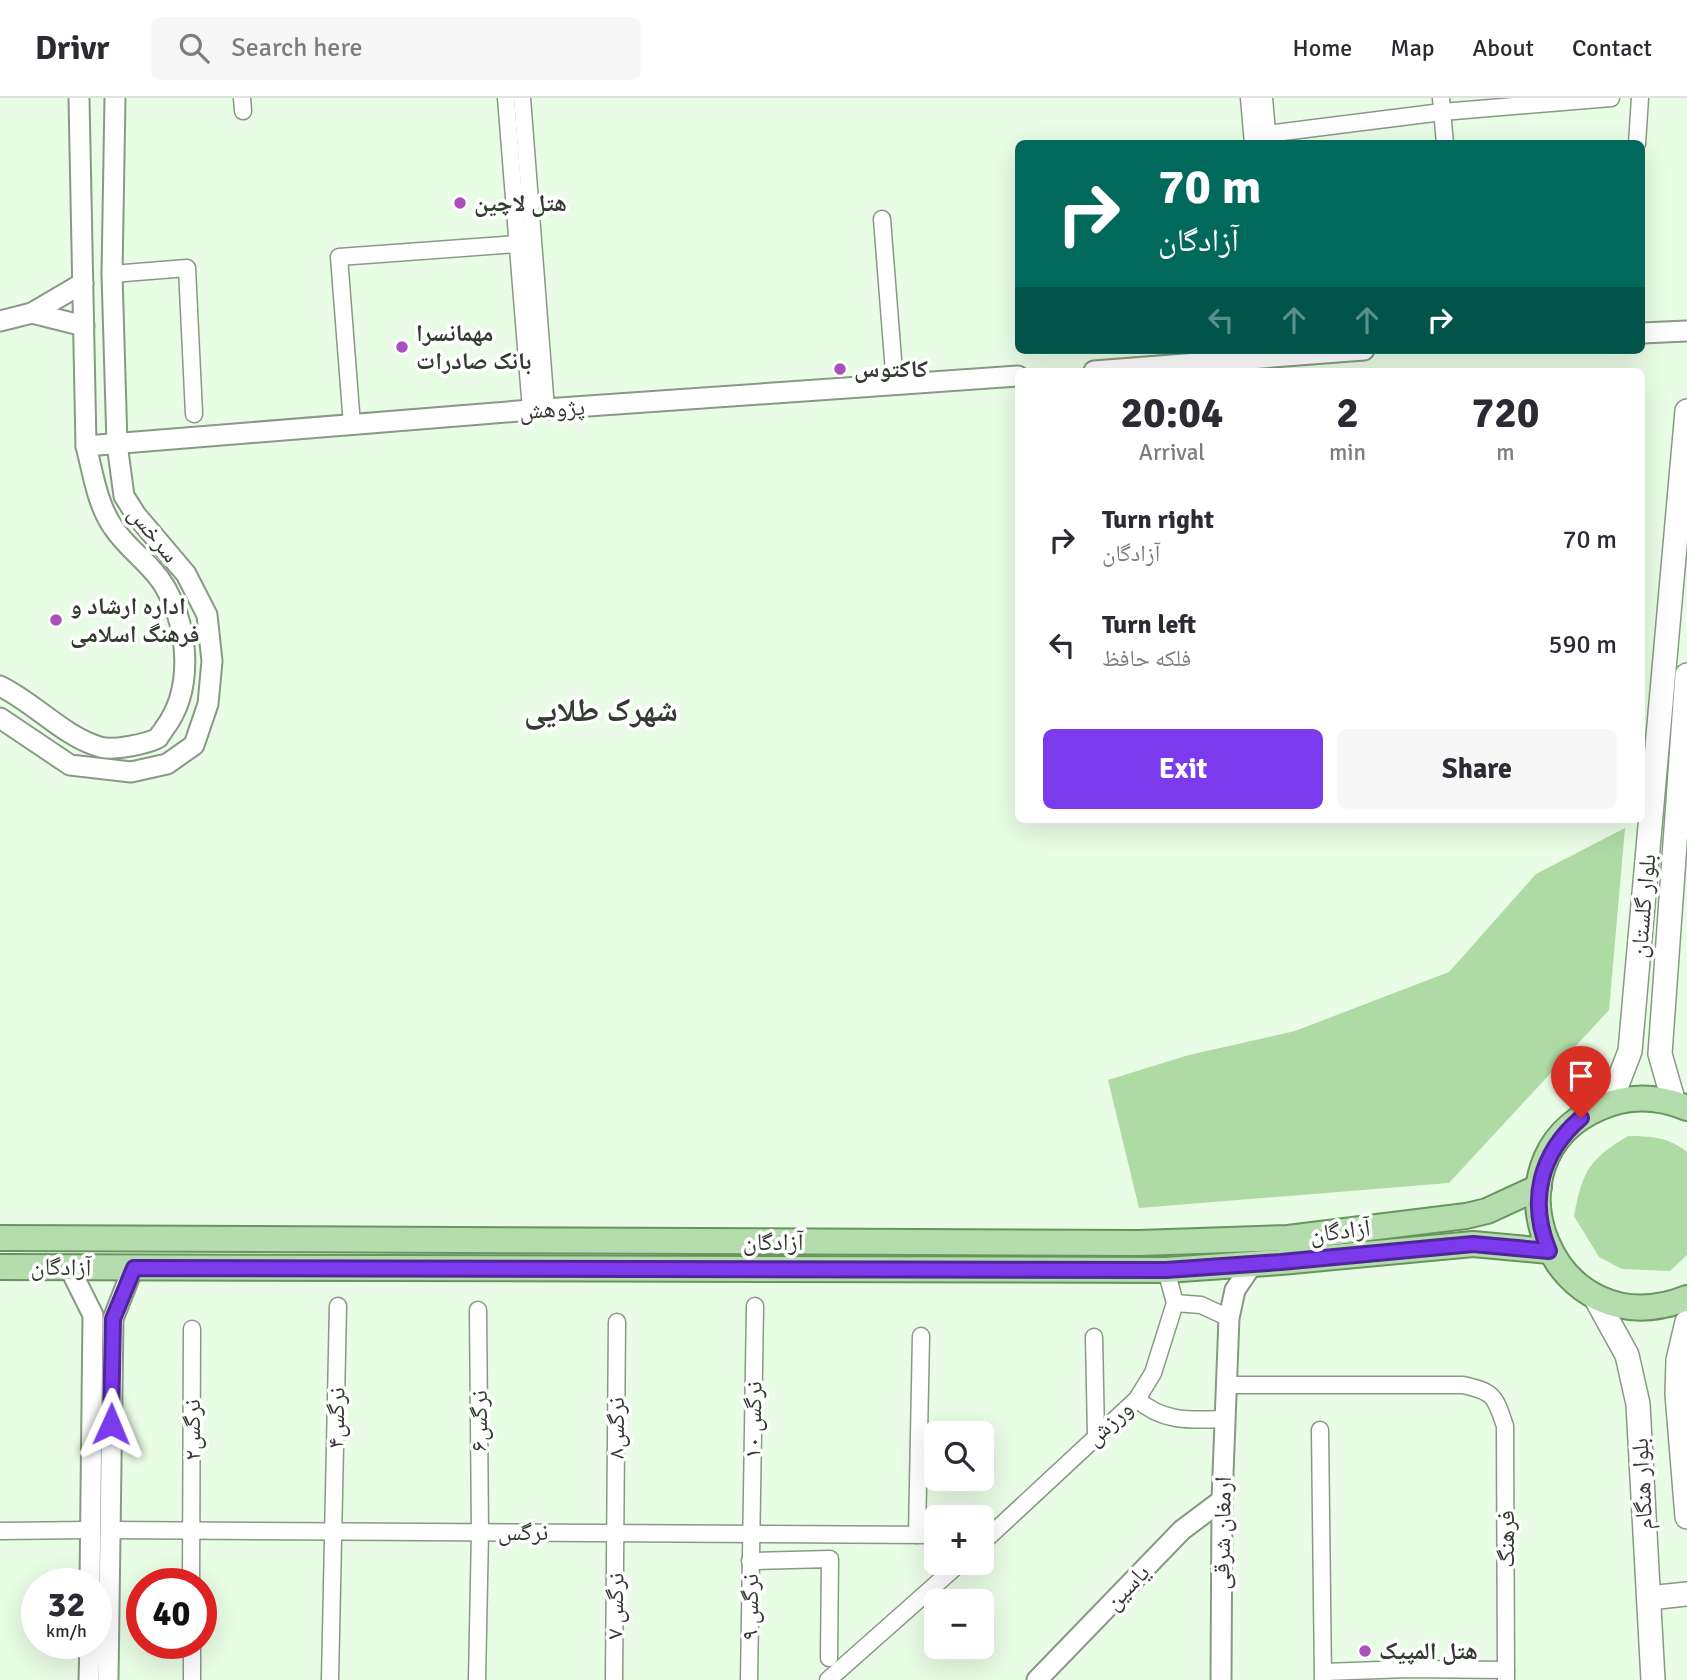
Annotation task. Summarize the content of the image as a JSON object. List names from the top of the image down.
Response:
{
  "streets": {
    "main road": ["بلوار گلستان", "آزادگان", "بلوار هنگام"],
    "street": [
      "پژوهش",
      "سرخس",
      "نرگس۴",
      "نرگس ۱۰",
      "نرگس۶",
      "ورزش",
      "نرگس۸",
      "نرگس۲",
      "نرگس",
      "ارمغان شرقی",
      "فرهنگ",
      "یاسین",
      "نرگس ۷",
      "نرگس ۹"
    ]
  },
  "crossings": [
    ["پژوهش", "سرخس"],
    ["آزادگان", "ارمغان شرقی"],
    ["نرگس۴", "نرگس"],
    ["نرگس ۱۰", "نرگس"],
    ["نرگس ۱۰", "نرگس ۹"],
    ["نرگس۶", "نرگس"],
    ["نرگس۸", "نرگس"],
    ["نرگس۸", "نرگس ۷"],
    ["نرگس۲", "نرگس"],
    ["نرگس", "نرگس ۷"],
    ["نرگس", "نرگس ۹"],
    ["ارمغان شرقی", "فرهنگ"],
    ["ارمغان شرقی", "یاسین"]
  ],
  "districts": ["شهرک طلایی"],
  "places": [
    "هتل لاچین",
    "مهمانسرا بانک صادرات",
    "کاکتوس",
    "اداره ارشاد و فرهنگ اسلامی",
    "هتل المپیک"
  ],
  "page": {
    "header": "Drivr",
    "search": "Search here",
    "nav": [
      "Home",
      "Map",
      "About",
      "Contact"
    ],
    "turn": ["70 m", "آزادگان"],
    "eta": [
      "20:04",
      "Arrival",
      "2",
      "min",
      "720",
      "m"
    ],
    "list": [
      {
        "name": "Turn right",
        "note": "آزادگان",
        "value": "70 m"
      },
      {
        "name": "Turn left",
        "note": "فلکه حافظ",
        "value": "590 m"
      }
    ],
    "buttons": ["Exit", "Share"],
    "map_buttons": ["+", "−"],
    "speed": "32 km/h",
    "limit": "40"
  }
}
